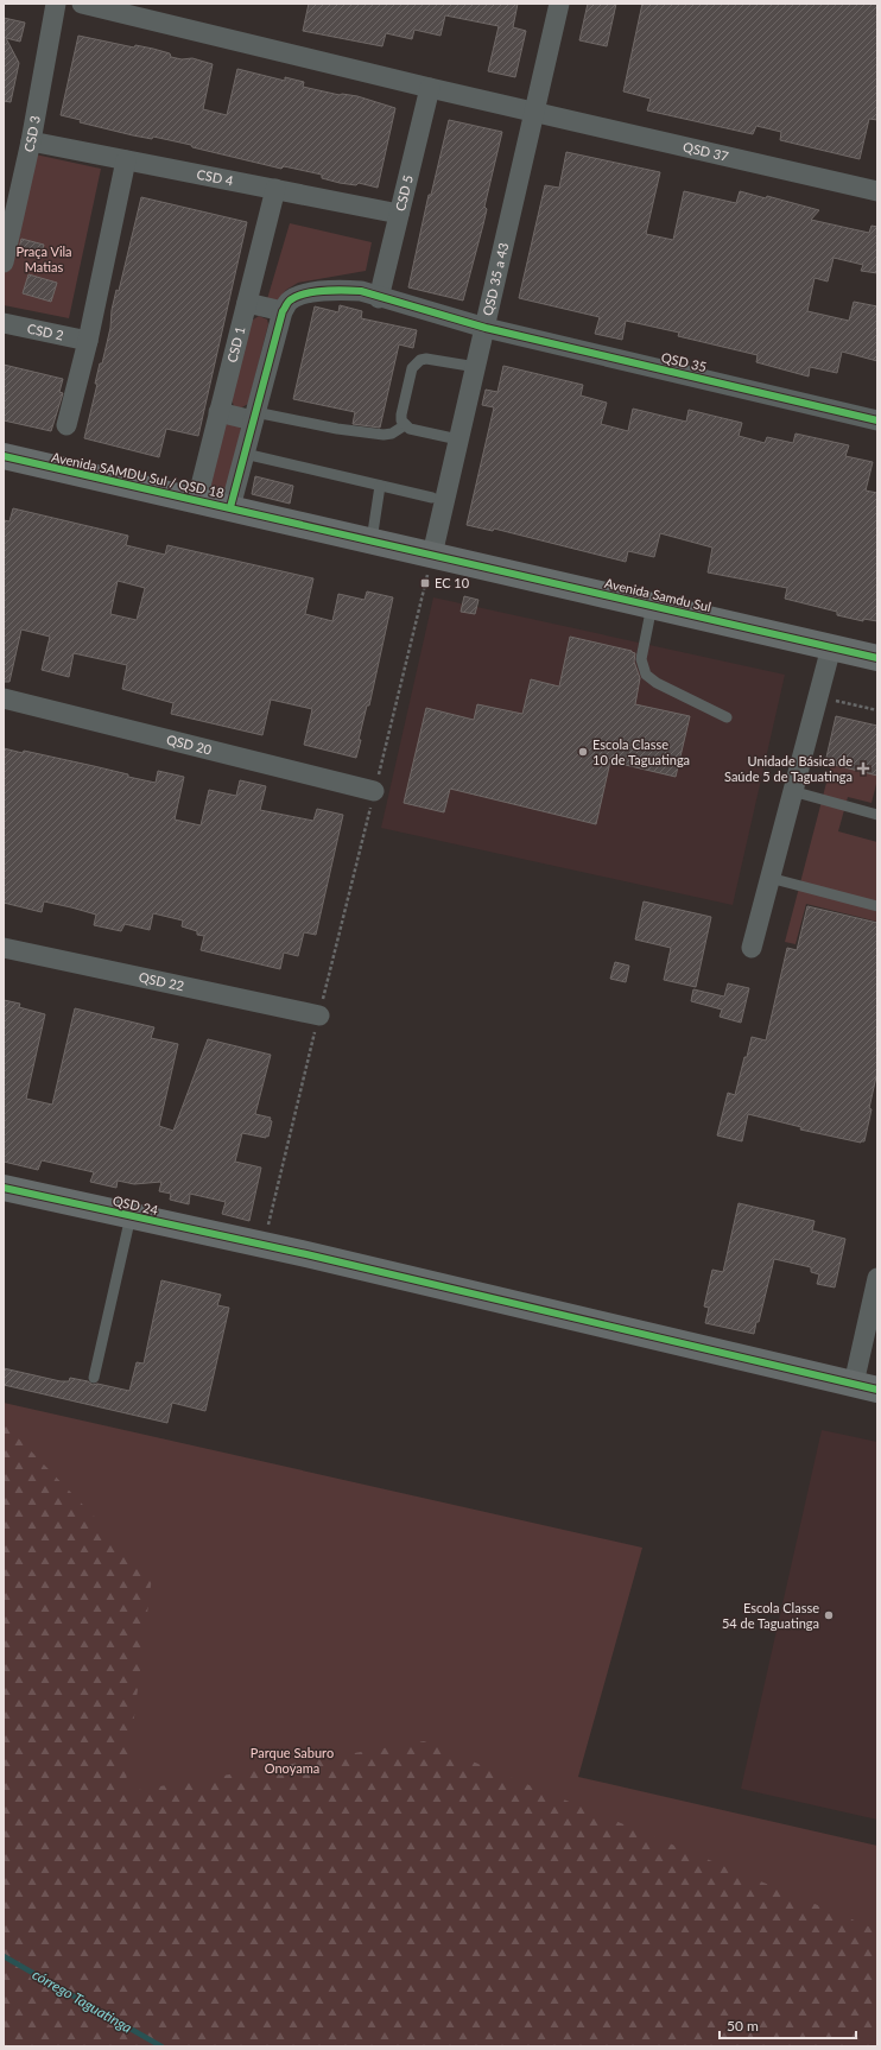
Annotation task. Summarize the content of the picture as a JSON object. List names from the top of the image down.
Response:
{
  "streets": {
    "street": [
      "CSD 3",
      "QSD 37",
      "CSD 4",
      "CSD 5",
      "QSD 35 a 43",
      "CSD 2",
      "CSD 1",
      "QSD 35",
      "Avenida SAMDU Sul / QSD 18",
      "Avenida Samdu Sul",
      "QSD 20",
      "QSD 22",
      "QSD 24"
    ]
  },
  "crossings": [
    ["CSD 3", "CSD 4"],
    ["QSD 37", "CSD 5"],
    ["QSD 37", "QSD 35 a 43"],
    ["CSD 4", "CSD 5"],
    ["CSD 4", "CSD 1"],
    ["CSD 5", "QSD 35"],
    ["QSD 35 a 43", "QSD 35"],
    ["QSD 35 a 43", "Avenida SAMDU Sul / QSD 18"],
    ["QSD 35 a 43", "Avenida Samdu Sul"],
    ["CSD 1", "Avenida SAMDU Sul / QSD 18"],
    ["Avenida SAMDU Sul / QSD 18", "Avenida Samdu Sul"]
  ],
  "water": ["córrego Taguatinga"],
  "parks": ["Praça Vila Matias", "Parque Saburo Onoyama"],
  "places": {
    "transit": ["EC 10"],
    "other": ["Escola Classe 10 de Taguatinga", "Escola Classe 54 de Taguatinga"],
    "health": ["Unidade Básica de Saúde 5 de Taguatinga"]
  },
  "scale_bar": "50 m"
}
